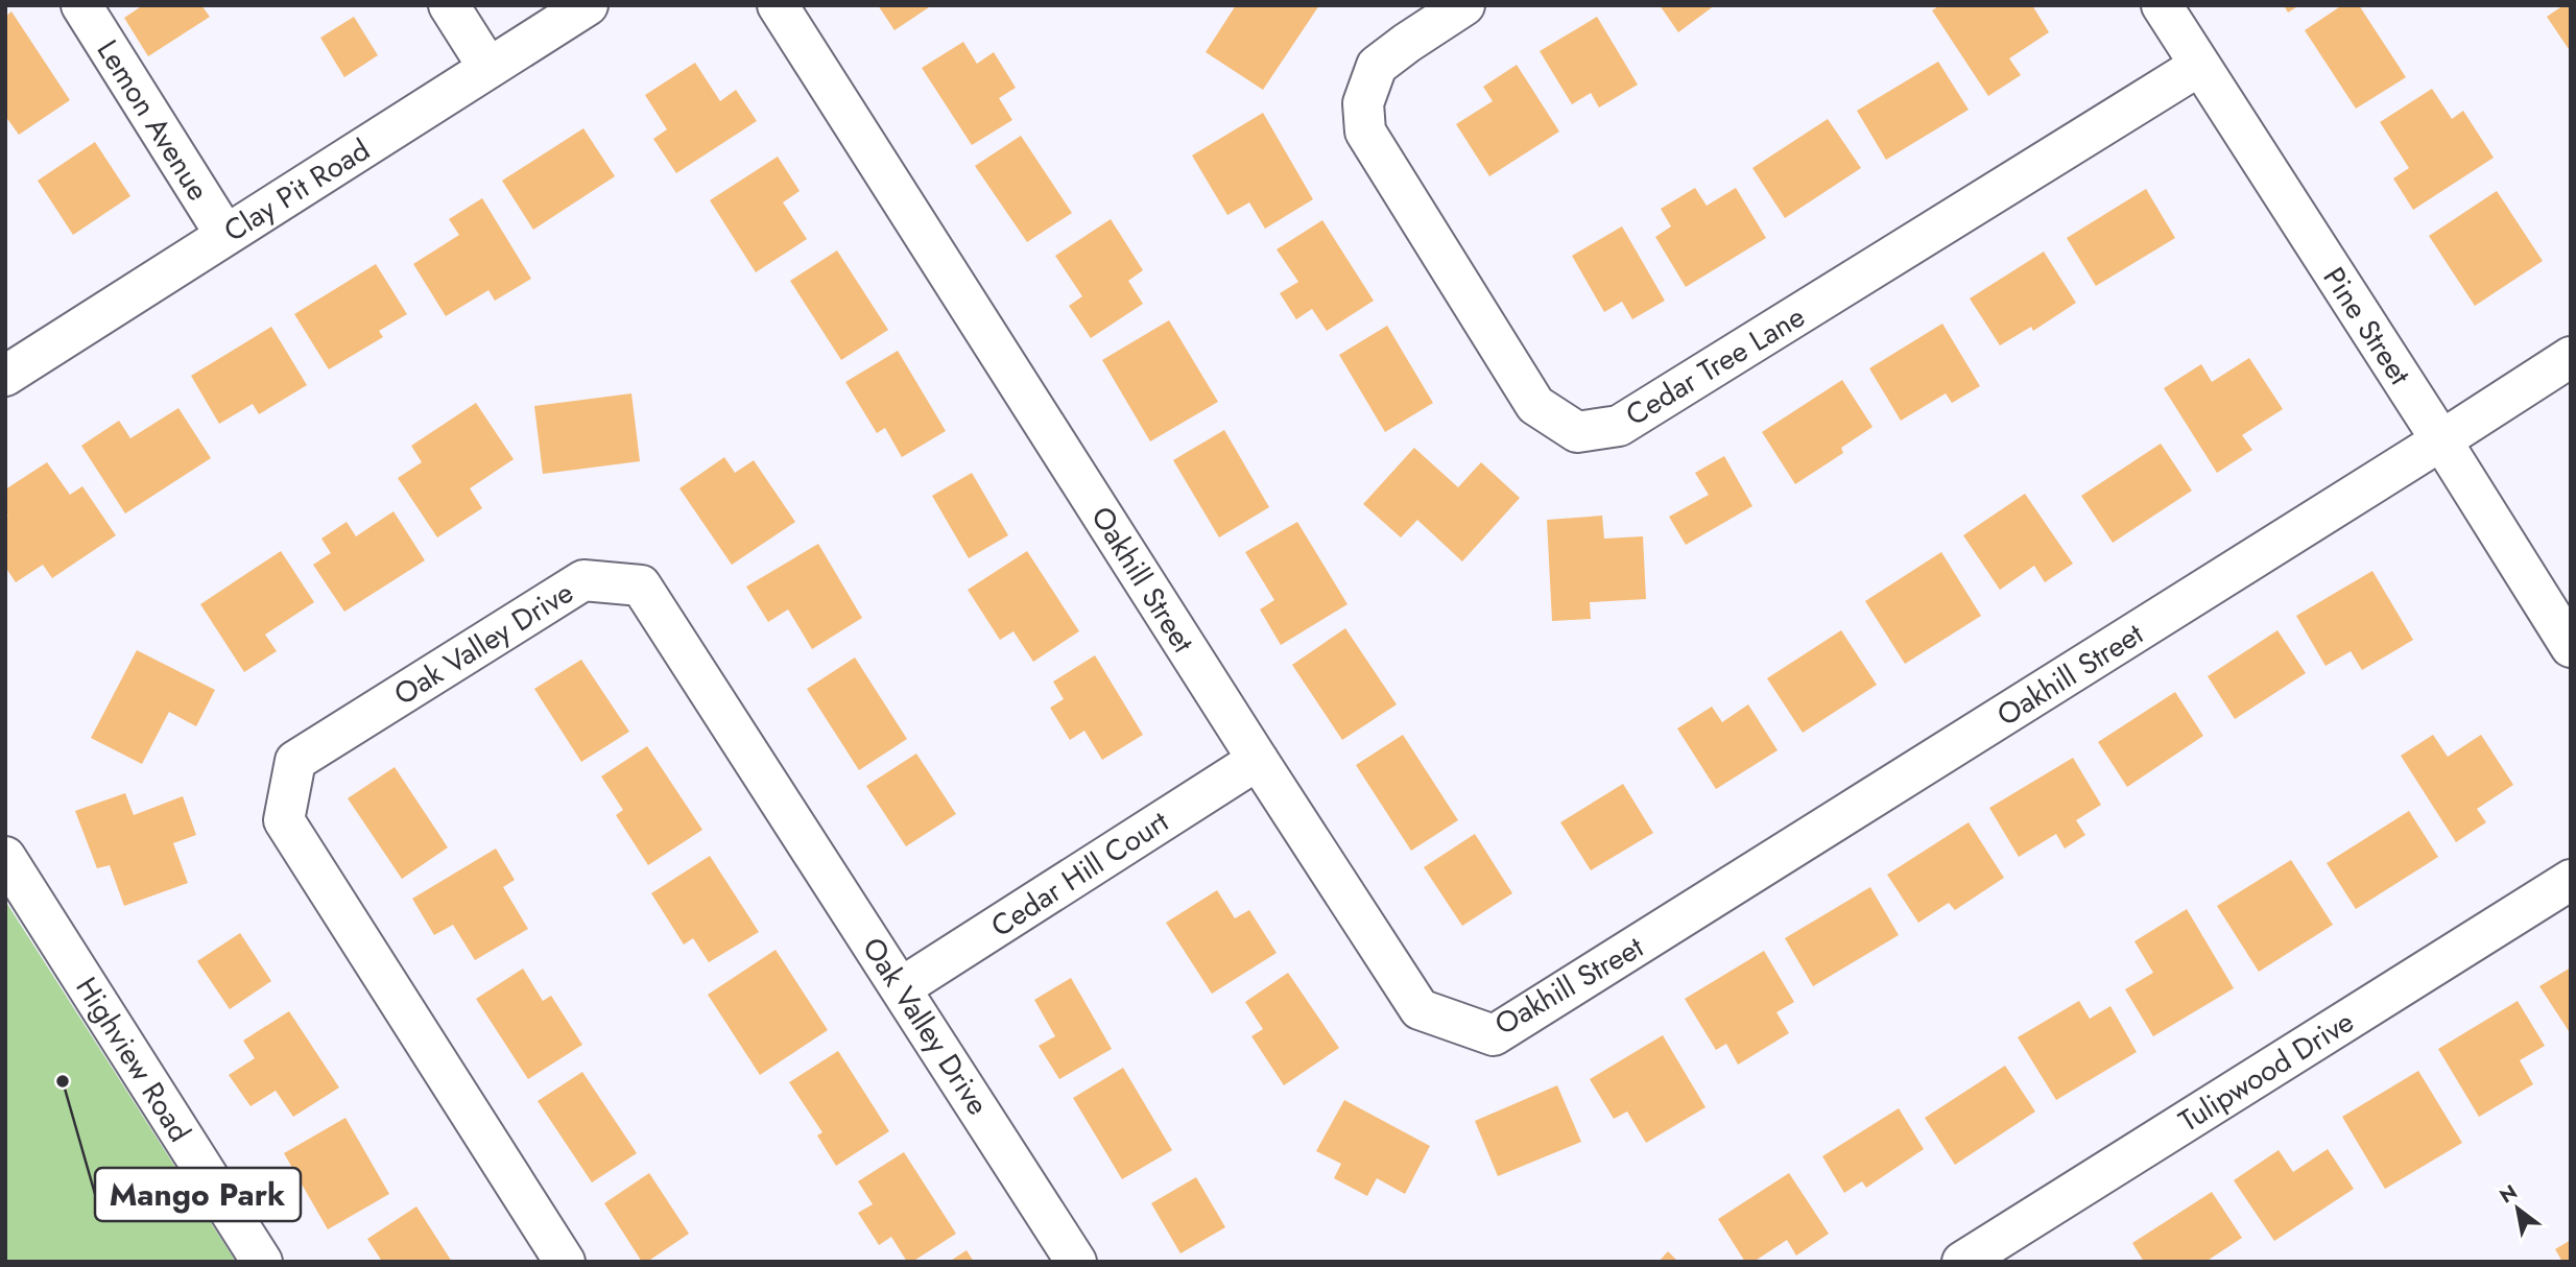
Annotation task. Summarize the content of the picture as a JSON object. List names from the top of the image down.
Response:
{
  "streets": {
    "street": [
      "Lemon Avenue",
      "Clay Pit Road",
      "Pine Street",
      "Cedar Tree Lane",
      "Oakhill Street",
      "Oak Valley Drive",
      "Cedar Hill Court",
      "Highview Road",
      "Tulipwood Drive"
    ]
  },
  "crossings": [
    ["Lemon Avenue", "Clay Pit Road"],
    ["Pine Street", "Cedar Tree Lane"],
    ["Pine Street", "Oakhill Street"],
    ["Oakhill Street", "Cedar Hill Court"],
    ["Oak Valley Drive", "Cedar Hill Court"]
  ],
  "places": ["Mango Park"],
  "north": "top left"
}
